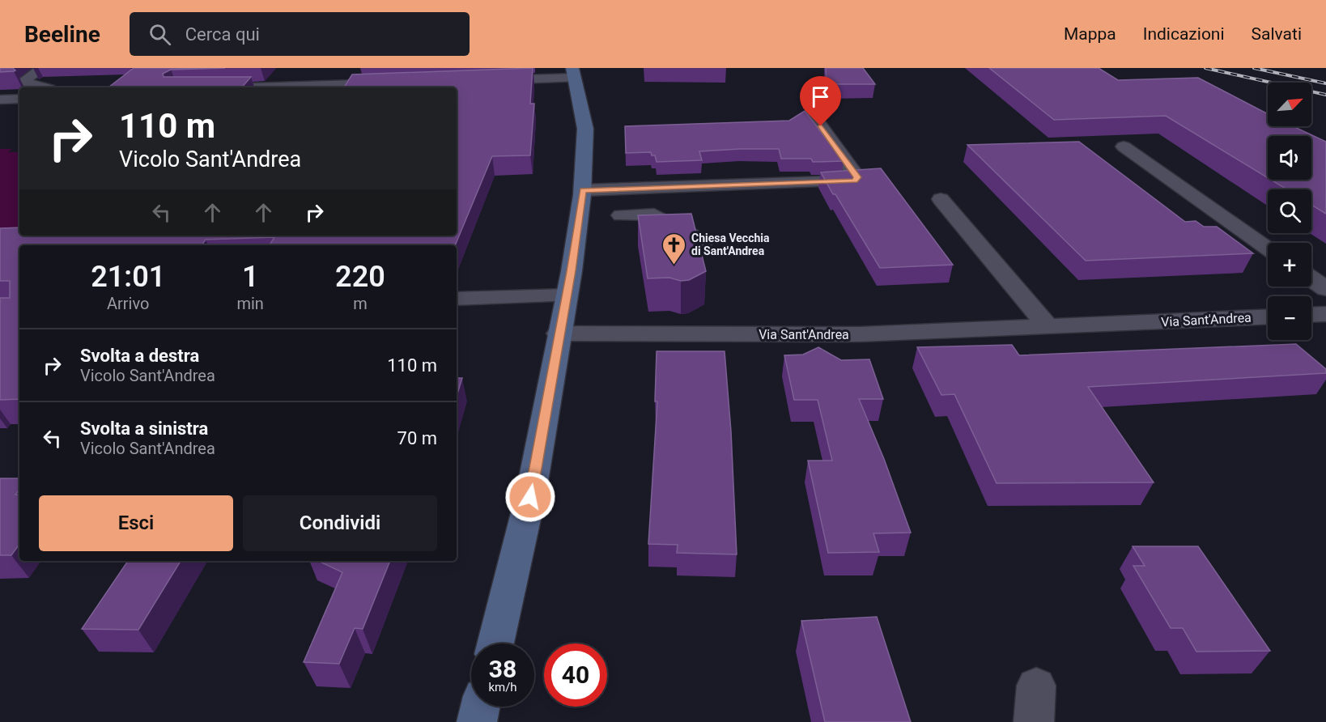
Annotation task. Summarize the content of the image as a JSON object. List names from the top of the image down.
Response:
{
  "streets": {
    "street": ["Via Sant'Andrea"]
  },
  "places": {
    "church": ["Chiesa Vecchia di Sant'Andrea"]
  },
  "north": "top right",
  "page": {
    "header": "Beeline",
    "search": "Cerca qui",
    "nav": ["Mappa", "Indicazioni", "Salvati"],
    "map_buttons": ["+", "−"],
    "turn": ["110 m", "Vicolo Sant'Andrea"],
    "eta": [
      "21:01",
      "Arrivo",
      "1",
      "min",
      "220",
      "m"
    ],
    "list": [
      {
        "name": "Svolta a destra",
        "note": "Vicolo Sant'Andrea",
        "value": "110 m"
      },
      {
        "name": "Svolta a sinistra",
        "note": "Vicolo Sant'Andrea",
        "value": "70 m"
      }
    ],
    "buttons": ["Esci", "Condividi"],
    "speed": "38 km/h",
    "limit": "40"
  }
}
